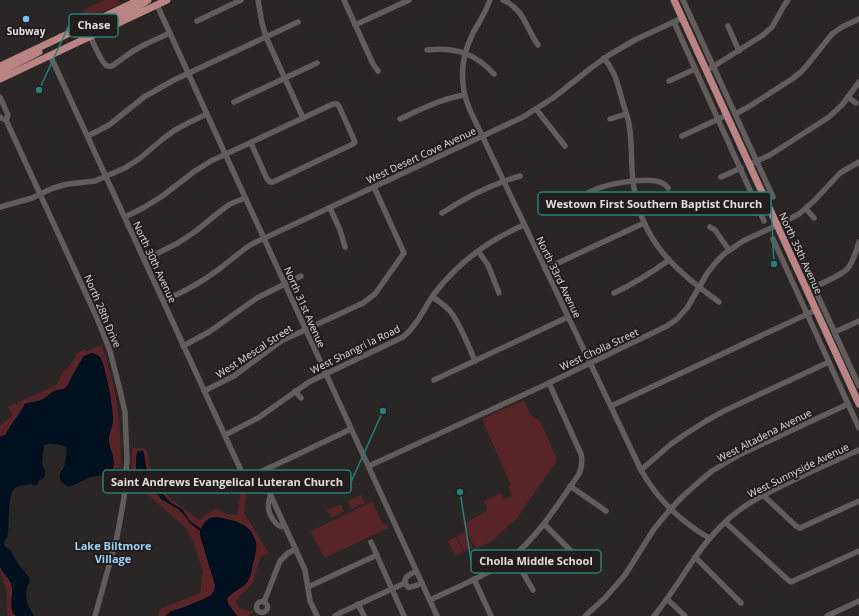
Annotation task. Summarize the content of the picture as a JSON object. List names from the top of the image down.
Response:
{
  "streets": {
    "main road": ["North 35th Avenue"],
    "street": [
      "West Desert Cove Avenue",
      "North 30th Avenue",
      "North 33rd Avenue",
      "North 31st Avenue",
      "North 28th Drive",
      "West Shangri la Road",
      "West Cholla Street",
      "West Mescal Street",
      "West Altadena Avenue",
      "West Sunnyside Avenue"
    ]
  },
  "crossings": [
    ["West Desert Cove Avenue", "North 35th Avenue"],
    ["West Desert Cove Avenue", "North 30th Avenue"],
    ["West Desert Cove Avenue", "North 33rd Avenue"],
    ["West Desert Cove Avenue", "North 31st Avenue"],
    ["West Desert Cove Avenue", "West Mescal Street"],
    ["North 35th Avenue", "West Cholla Street"],
    ["North 35th Avenue", "West Altadena Avenue"],
    ["North 30th Avenue", "West Shangri la Road"],
    ["North 30th Avenue", "West Mescal Street"],
    ["North 33rd Avenue", "West Shangri la Road"],
    ["North 33rd Avenue", "West Cholla Street"],
    ["North 33rd Avenue", "West Altadena Avenue"],
    ["North 33rd Avenue", "West Sunnyside Avenue"],
    ["North 31st Avenue", "West Shangri la Road"],
    ["North 31st Avenue", "West Cholla Street"],
    ["North 31st Avenue", "West Mescal Street"]
  ],
  "districts": ["Lake Biltmore Village"],
  "places": [
    "Subway",
    "Chase",
    "Westown First Southern Baptist Church",
    "Saint Andrews Evangelical Luteran Church",
    "Cholla Middle School"
  ]
}
